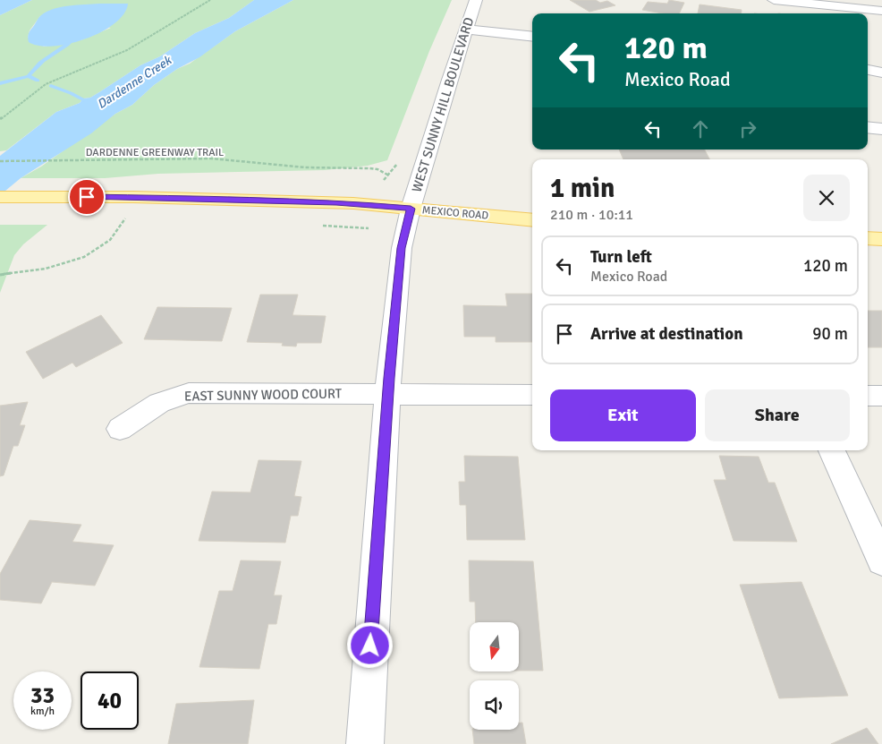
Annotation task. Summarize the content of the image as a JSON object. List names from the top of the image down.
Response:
{
  "streets": {
    "main road": ["MEXICO ROAD"],
    "street": ["WEST SUNNY HILL BOULEVARD", "EAST SUNNY WOOD COURT"],
    "path": ["DARDENNE GREENWAY TRAIL"]
  },
  "crossings": [
    ["WEST SUNNY HILL BOULEVARD", "MEXICO ROAD"],
    ["WEST SUNNY HILL BOULEVARD", "EAST SUNNY WOOD COURT"]
  ],
  "water": ["Dardenne Creek"],
  "north": "bottom",
  "page": {
    "turn": ["120 m", "Mexico Road"],
    "heading": ["1 min", "210 m · 10:11"],
    "list": [
      {
        "name": "Turn left",
        "note": "Mexico Road",
        "value": "120 m"
      },
      {
        "name": "Arrive at destination",
        "value": "90 m"
      }
    ],
    "buttons": ["Exit", "Share"],
    "speed": "33 km/h",
    "limit": "40"
  }
}
